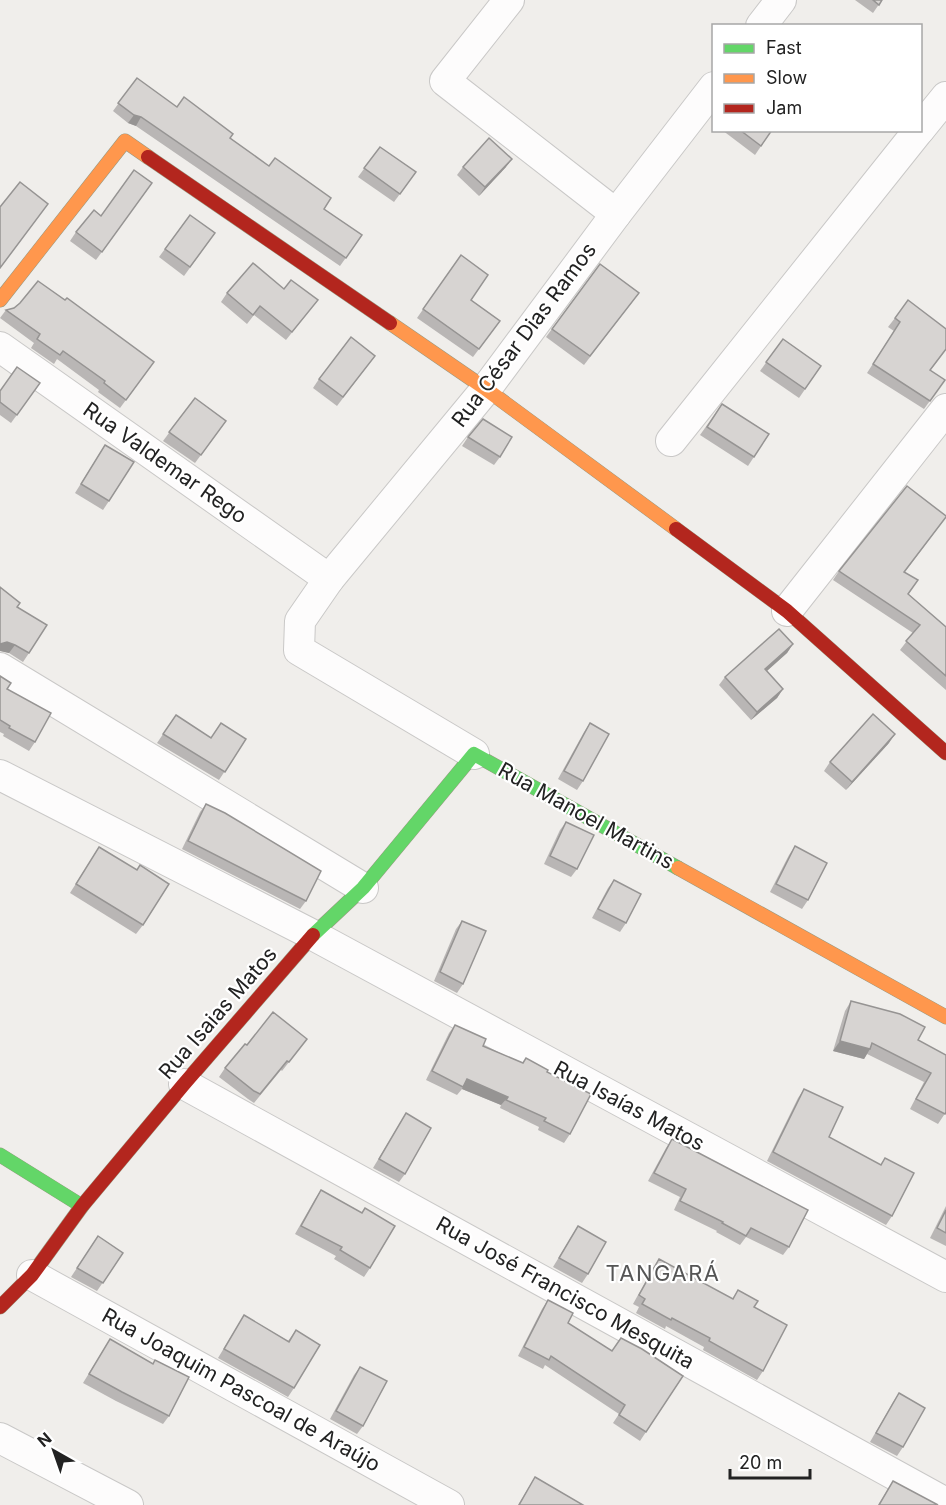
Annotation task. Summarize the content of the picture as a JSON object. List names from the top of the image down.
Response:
{
  "streets": {
    "street": [
      "Rua César Dias Ramos",
      "Rua Valdemar Rego",
      "Rua Manoel Martins",
      "Rua Isaias Matos",
      "Rua Isaías Matos",
      "Rua José Francisco Mesquita",
      "Rua Joaquim Pascoal de Araújo"
    ]
  },
  "crossings": [
    ["Rua César Dias Ramos", "Rua Valdemar Rego"],
    ["Rua César Dias Ramos", "Rua Manoel Martins"],
    ["Rua Valdemar Rego", "Rua Manoel Martins"],
    ["Rua Manoel Martins", "Rua Isaias Matos"],
    ["Rua Isaias Matos", "Rua Isaías Matos"],
    ["Rua Isaias Matos", "Rua José Francisco Mesquita"],
    ["Rua Isaias Matos", "Rua Joaquim Pascoal de Araújo"]
  ],
  "districts": ["TANGARÁ"],
  "legend": ["Fast", "Slow", "Jam"],
  "scale_bar": "20 m",
  "north": "top left"
}
